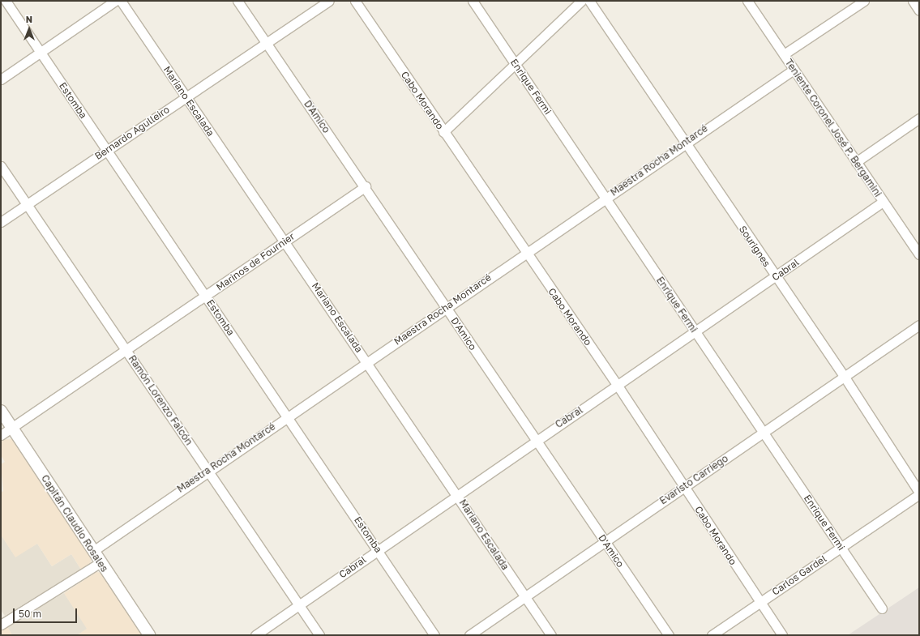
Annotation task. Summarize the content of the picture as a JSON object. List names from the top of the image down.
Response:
{
  "streets": {
    "street": [
      "Enrique Fermi",
      "Estomba",
      "Cabo Morando",
      "Mariano Escalada",
      "D'Amico",
      "Teniente Coronel José P. Bergamini",
      "Bernardo Agulleiro",
      "Maestra Rocha Montarcé",
      "Sourignes",
      "Marinos de Fournier",
      "Cabral",
      "Ramón Lorenzo Falcón",
      "Evaristo Carriego",
      "Capitán Claudio Rosales",
      "Carlos Gardel"
    ]
  },
  "crossings": [
    ["Enrique Fermi", "Maestra Rocha Montarcé"],
    ["Enrique Fermi", "Cabral"],
    ["Enrique Fermi", "Evaristo Carriego"],
    ["Enrique Fermi", "Carlos Gardel"],
    ["Estomba", "Bernardo Agulleiro"],
    ["Estomba", "Maestra Rocha Montarcé"],
    ["Estomba", "Marinos de Fournier"],
    ["Estomba", "Cabral"],
    ["Cabo Morando", "Maestra Rocha Montarcé"],
    ["Cabo Morando", "Cabral"],
    ["Cabo Morando", "Evaristo Carriego"],
    ["Cabo Morando", "Carlos Gardel"],
    ["Mariano Escalada", "Bernardo Agulleiro"],
    ["Mariano Escalada", "Maestra Rocha Montarcé"],
    ["Mariano Escalada", "Marinos de Fournier"],
    ["Mariano Escalada", "Cabral"],
    ["Mariano Escalada", "Evaristo Carriego"],
    ["D'Amico", "Bernardo Agulleiro"],
    ["D'Amico", "Maestra Rocha Montarcé"],
    ["D'Amico", "Marinos de Fournier"],
    ["D'Amico", "Cabral"],
    ["D'Amico", "Evaristo Carriego"],
    ["Teniente Coronel José P. Bergamini", "Maestra Rocha Montarcé"],
    ["Teniente Coronel José P. Bergamini", "Cabral"],
    ["Bernardo Agulleiro", "Ramón Lorenzo Falcón"],
    ["Maestra Rocha Montarcé", "Sourignes"],
    ["Maestra Rocha Montarcé", "Ramón Lorenzo Falcón"],
    ["Maestra Rocha Montarcé", "Capitán Claudio Rosales"],
    ["Sourignes", "Cabral"],
    ["Sourignes", "Evaristo Carriego"],
    ["Sourignes", "Carlos Gardel"],
    ["Marinos de Fournier", "Ramón Lorenzo Falcón"],
    ["Marinos de Fournier", "Capitán Claudio Rosales"],
    ["Cabral", "Ramón Lorenzo Falcón"]
  ],
  "scale_bar": "50 m",
  "north": "top"
}
